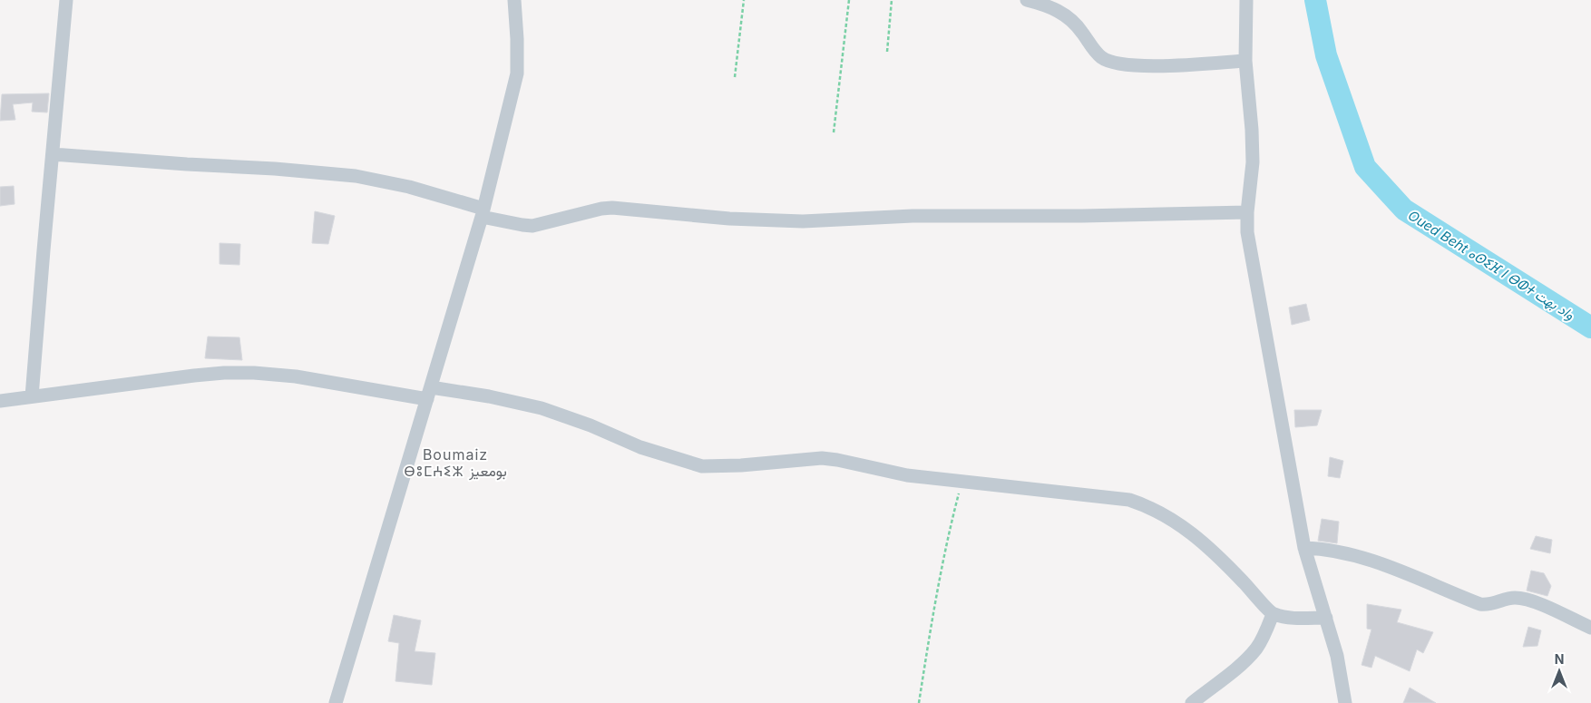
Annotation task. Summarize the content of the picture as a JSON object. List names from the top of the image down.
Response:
{
  "districts": ["Boumaiz ⴱⵓⵎⵄⵉⵣ بومعيز"],
  "water": ["Oued Beht ⴰⵙⵉⴼ ⵏ ⴱⵀⵜ واد بهت"],
  "north": "top"
}
